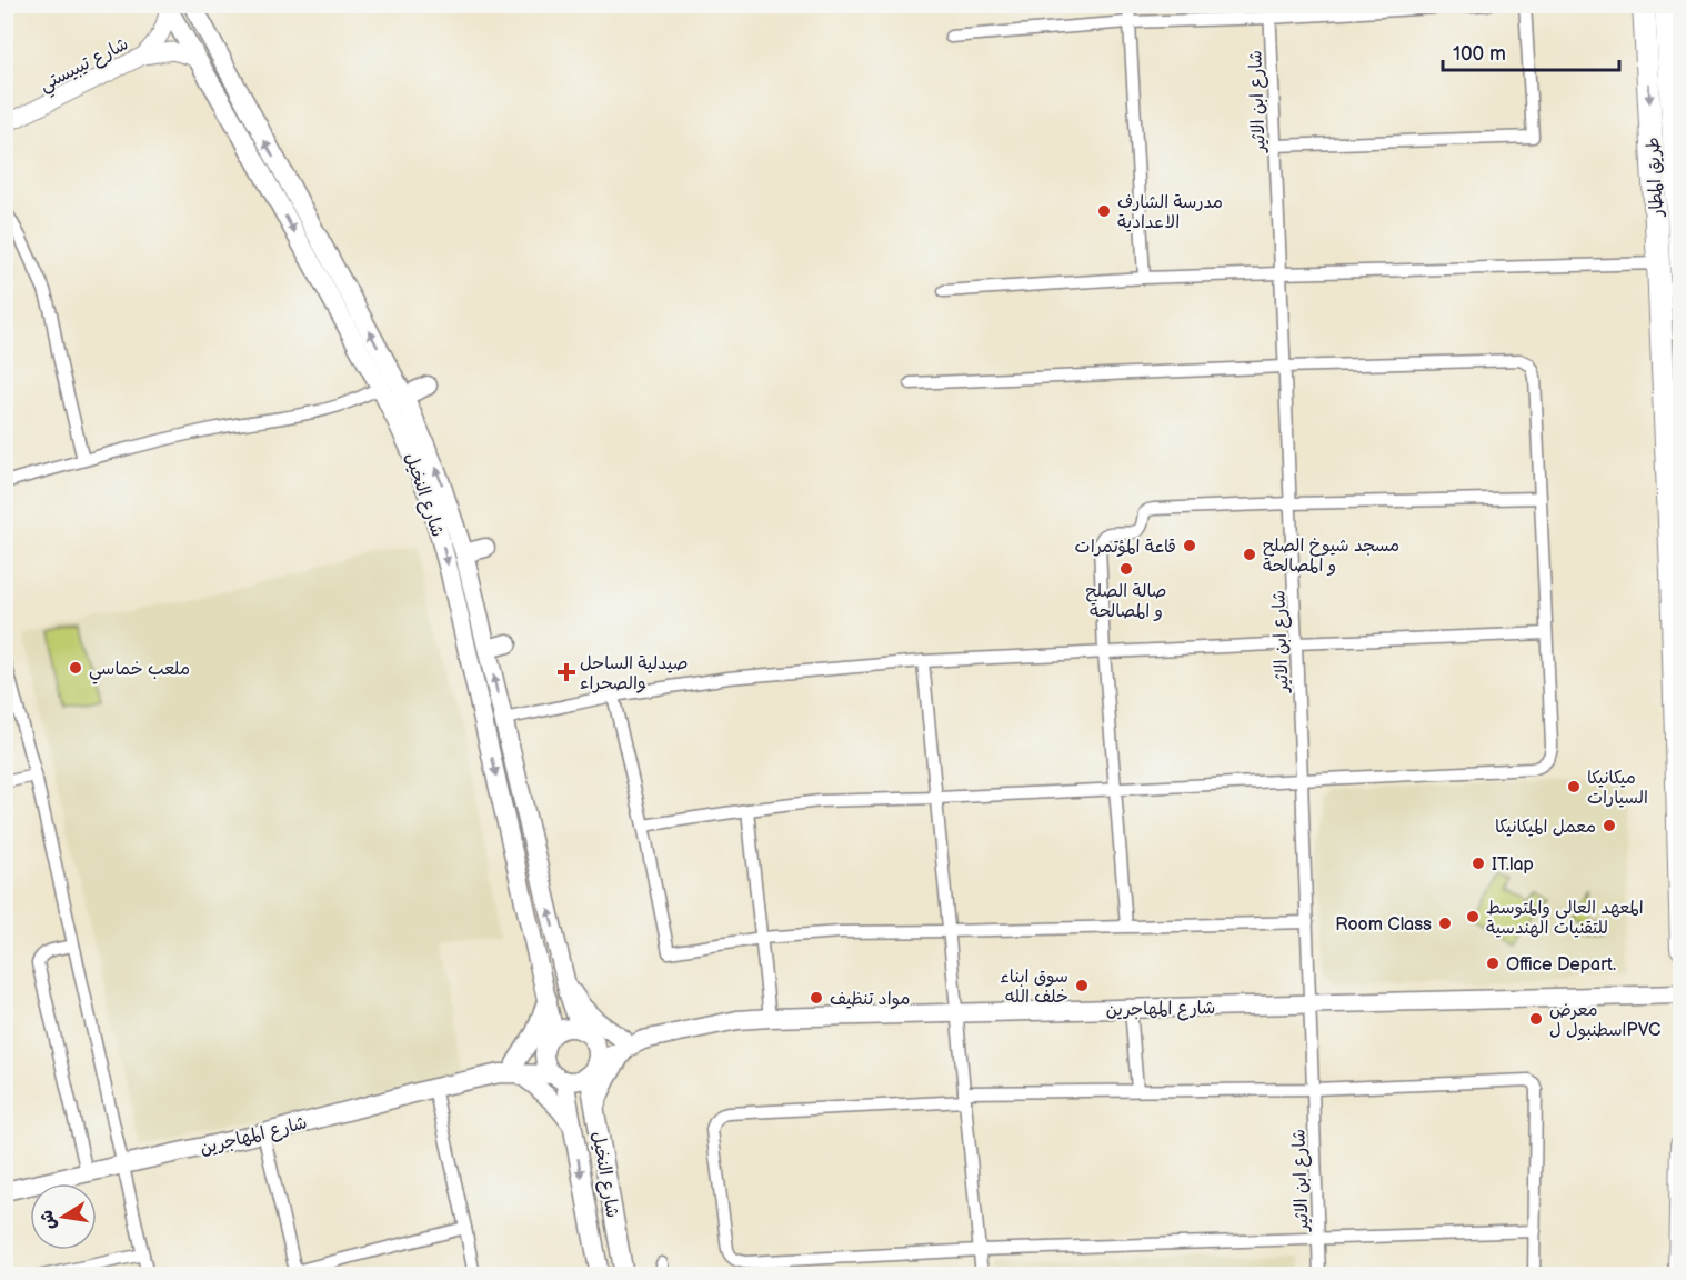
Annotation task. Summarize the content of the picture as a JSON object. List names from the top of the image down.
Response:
{
  "streets": {
    "highway": ["طريق المطار"],
    "main road": ["شارع تيبيستي", "شارع النخيل", "شارع المهاجرين"],
    "street": ["شارع ابن الاثير"]
  },
  "crossings": [
    ["شارع ابن الاثير", "شارع المهاجرين"],
    ["شارع النخيل", "شارع المهاجرين"]
  ],
  "places": {
    "other": [
      "مدرسة الشارف الاعدادية",
      "قاعة المؤتمرات",
      "مسجد شيوخ الصلح و المصالحة",
      "صالة الصلح و المصالحة",
      "ملعب خماسي",
      "ميكانيكا السيارات",
      "معمل الميكانيكا",
      "IT.lap",
      "المعهد العالي والمتوسط للتقنيات الهندسية",
      "Room Class",
      "Office Depart.",
      "سوق ابناء خلف الله",
      "مواد تنظيف",
      "معرض اسطنبول لPVC"
    ],
    "health": ["صيدلية الساحل والصحراء"]
  },
  "scale_bar": "100 m",
  "north": "left"
}
